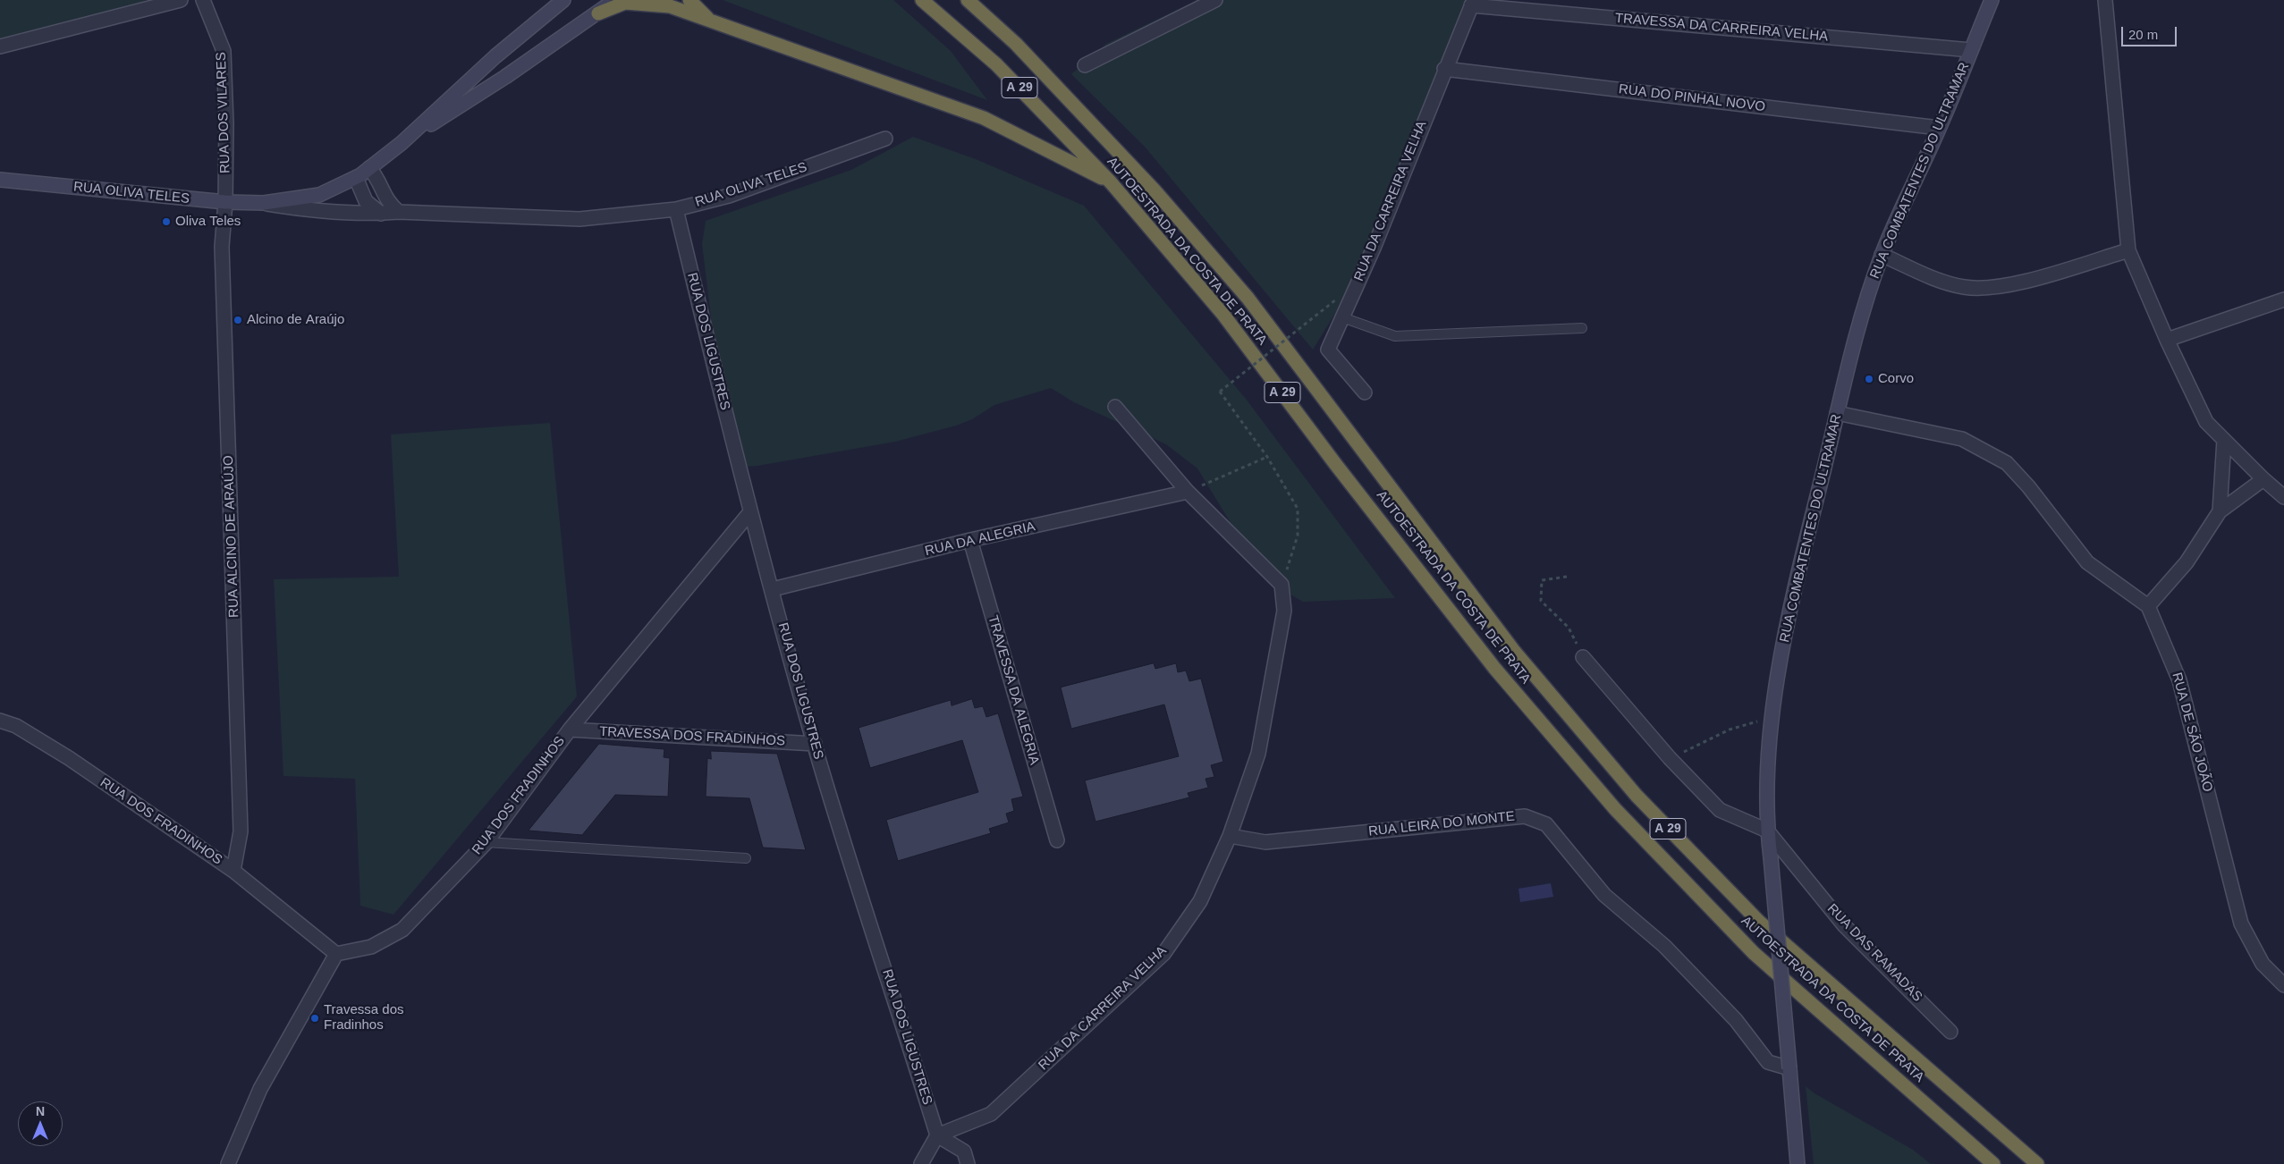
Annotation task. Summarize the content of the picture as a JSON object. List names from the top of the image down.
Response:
{
  "streets": {
    "highway": ["A 29", "AUTOESTRADA DA COSTA DE PRATA"],
    "main road": ["RUA COMBATENTES DO ULTRAMAR", "RUA OLIVA TELES"],
    "street": [
      "TRAVESSA DA CARREIRA VELHA",
      "RUA DO PINHAL NOVO",
      "RUA DOS VILARES",
      "RUA DA CARREIRA VELHA",
      "RUA DOS LIGUSTRES",
      "RUA ALCINO DE ARAÚJO",
      "RUA DA ALEGRIA",
      "TRAVESSA DA ALEGRIA",
      "RUA DE SÃO JOÃO",
      "TRAVESSA DOS FRADINHOS",
      "RUA DOS FRADINHOS",
      "RUA LEIRA DO MONTE",
      "RUA DAS RAMADAS"
    ]
  },
  "crossings": [
    ["TRAVESSA DA CARREIRA VELHA", "RUA COMBATENTES DO ULTRAMAR"],
    ["TRAVESSA DA CARREIRA VELHA", "RUA DA CARREIRA VELHA"],
    ["RUA DO PINHAL NOVO", "RUA COMBATENTES DO ULTRAMAR"],
    ["RUA DO PINHAL NOVO", "RUA DA CARREIRA VELHA"],
    ["RUA DOS VILARES", "RUA OLIVA TELES"],
    ["RUA DOS VILARES", "RUA ALCINO DE ARAÚJO"],
    ["RUA COMBATENTES DO ULTRAMAR", "RUA LEIRA DO MONTE"],
    ["RUA COMBATENTES DO ULTRAMAR", "RUA DAS RAMADAS"],
    ["RUA OLIVA TELES", "RUA DOS LIGUSTRES"],
    ["RUA OLIVA TELES", "RUA ALCINO DE ARAÚJO"],
    ["RUA DA CARREIRA VELHA", "RUA DOS LIGUSTRES"],
    ["RUA DA CARREIRA VELHA", "RUA LEIRA DO MONTE"],
    ["RUA DOS LIGUSTRES", "RUA DA ALEGRIA"],
    ["RUA DOS LIGUSTRES", "TRAVESSA DOS FRADINHOS"],
    ["RUA DOS LIGUSTRES", "RUA DOS FRADINHOS"],
    ["RUA ALCINO DE ARAÚJO", "RUA DOS FRADINHOS"],
    ["RUA DA ALEGRIA", "TRAVESSA DA ALEGRIA"],
    ["TRAVESSA DOS FRADINHOS", "RUA DOS FRADINHOS"]
  ],
  "places": [
    "Oliva Teles",
    "Alcino de Araújo",
    "Corvo",
    "Travessa dos Fradinhos"
  ],
  "scale_bar": "20 m",
  "north": "top"
}
